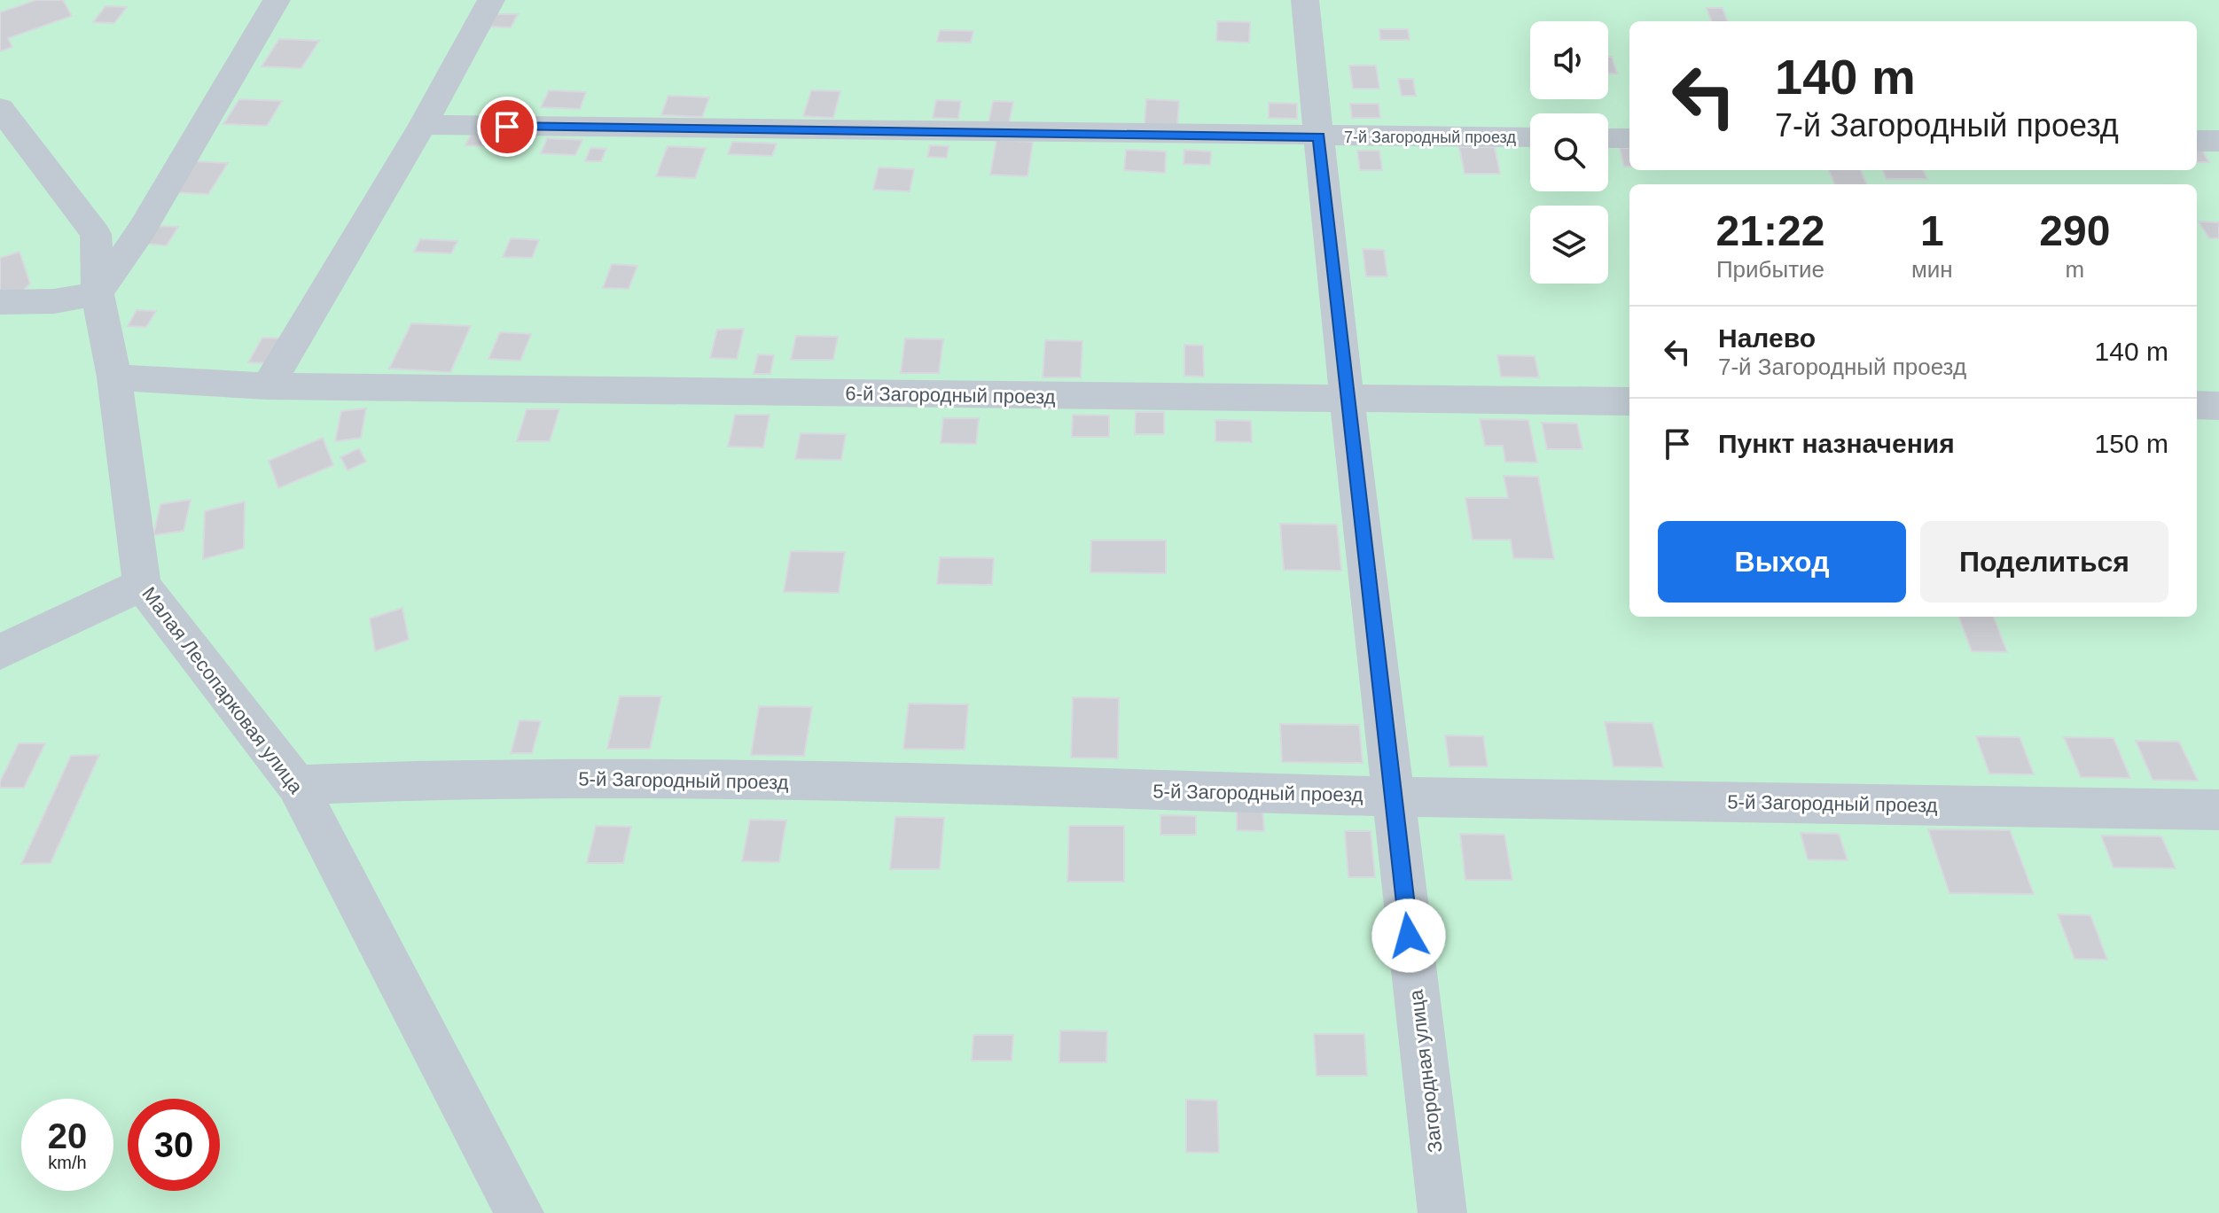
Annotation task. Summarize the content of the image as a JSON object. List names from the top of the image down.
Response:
{
  "streets": {
    "street": [
      "7-й Загородный проезд",
      "6-й Загородный проезд",
      "Малая Лесопарковая улица",
      "5-й Загородный проезд",
      "Загородная улица"
    ]
  },
  "crossings": [
    ["7-й Загородный проезд", "Загородная улица"],
    ["6-й Загородный проезд", "Малая Лесопарковая улица"],
    ["6-й Загородный проезд", "Загородная улица"],
    ["Малая Лесопарковая улица", "5-й Загородный проезд"],
    ["5-й Загородный проезд", "Загородная улица"]
  ],
  "page": {
    "turn": ["140 m", "7-й Загородный проезд"],
    "eta": [
      "21:22",
      "Прибытие",
      "1",
      "мин",
      "290",
      "m"
    ],
    "list": [
      {
        "name": "Налево",
        "note": "7-й Загородный проезд",
        "value": "140 m"
      },
      {
        "name": "Пункт назначения",
        "value": "150 m"
      }
    ],
    "buttons": ["Выход", "Поделиться"],
    "speed": "20 km/h",
    "limit": "30"
  }
}
